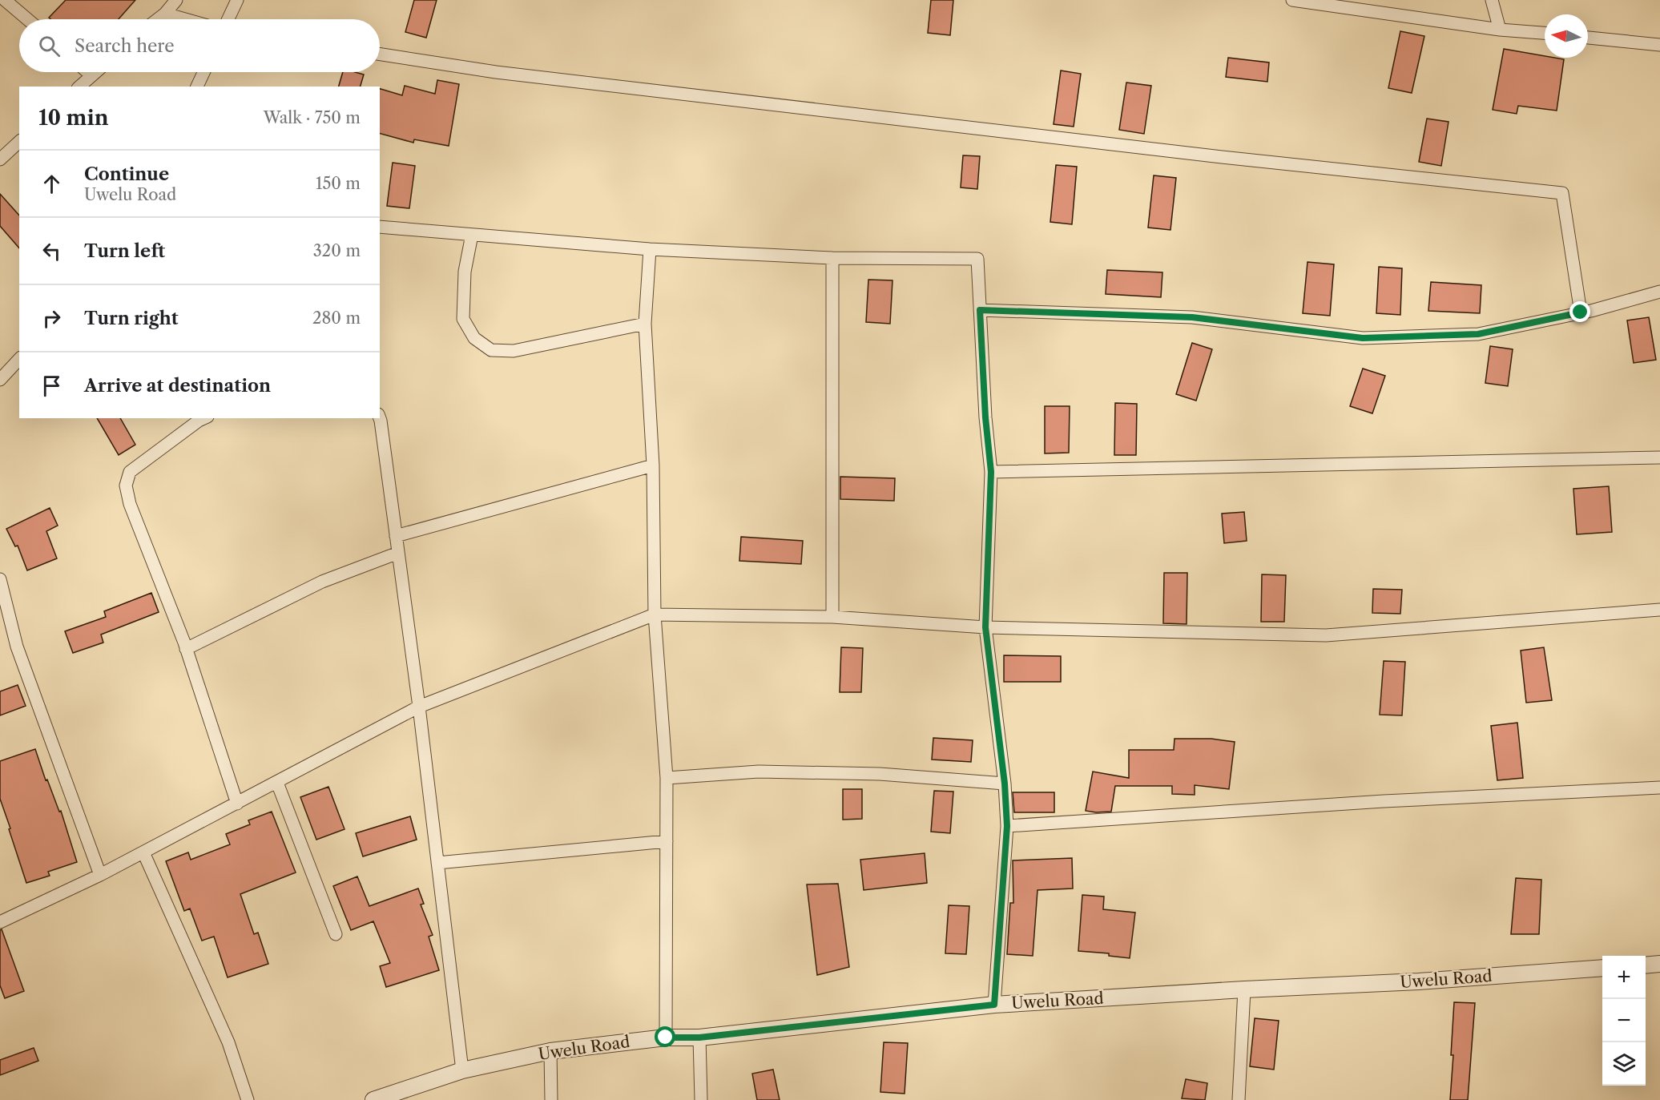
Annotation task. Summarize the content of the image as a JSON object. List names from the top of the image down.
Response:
{
  "streets": {
    "street": ["Uwelu Road"]
  },
  "north": "left",
  "page": {
    "search": "Search here",
    "heading": ["10 min", "Walk · 750 m"],
    "list": [
      ["Continue", "Uwelu Road", "150 m"],
      ["Turn left", "320 m"],
      ["Turn right", "280 m"],
      "Arrive at destination"
    ],
    "map_buttons": ["+", "−"]
  }
}
